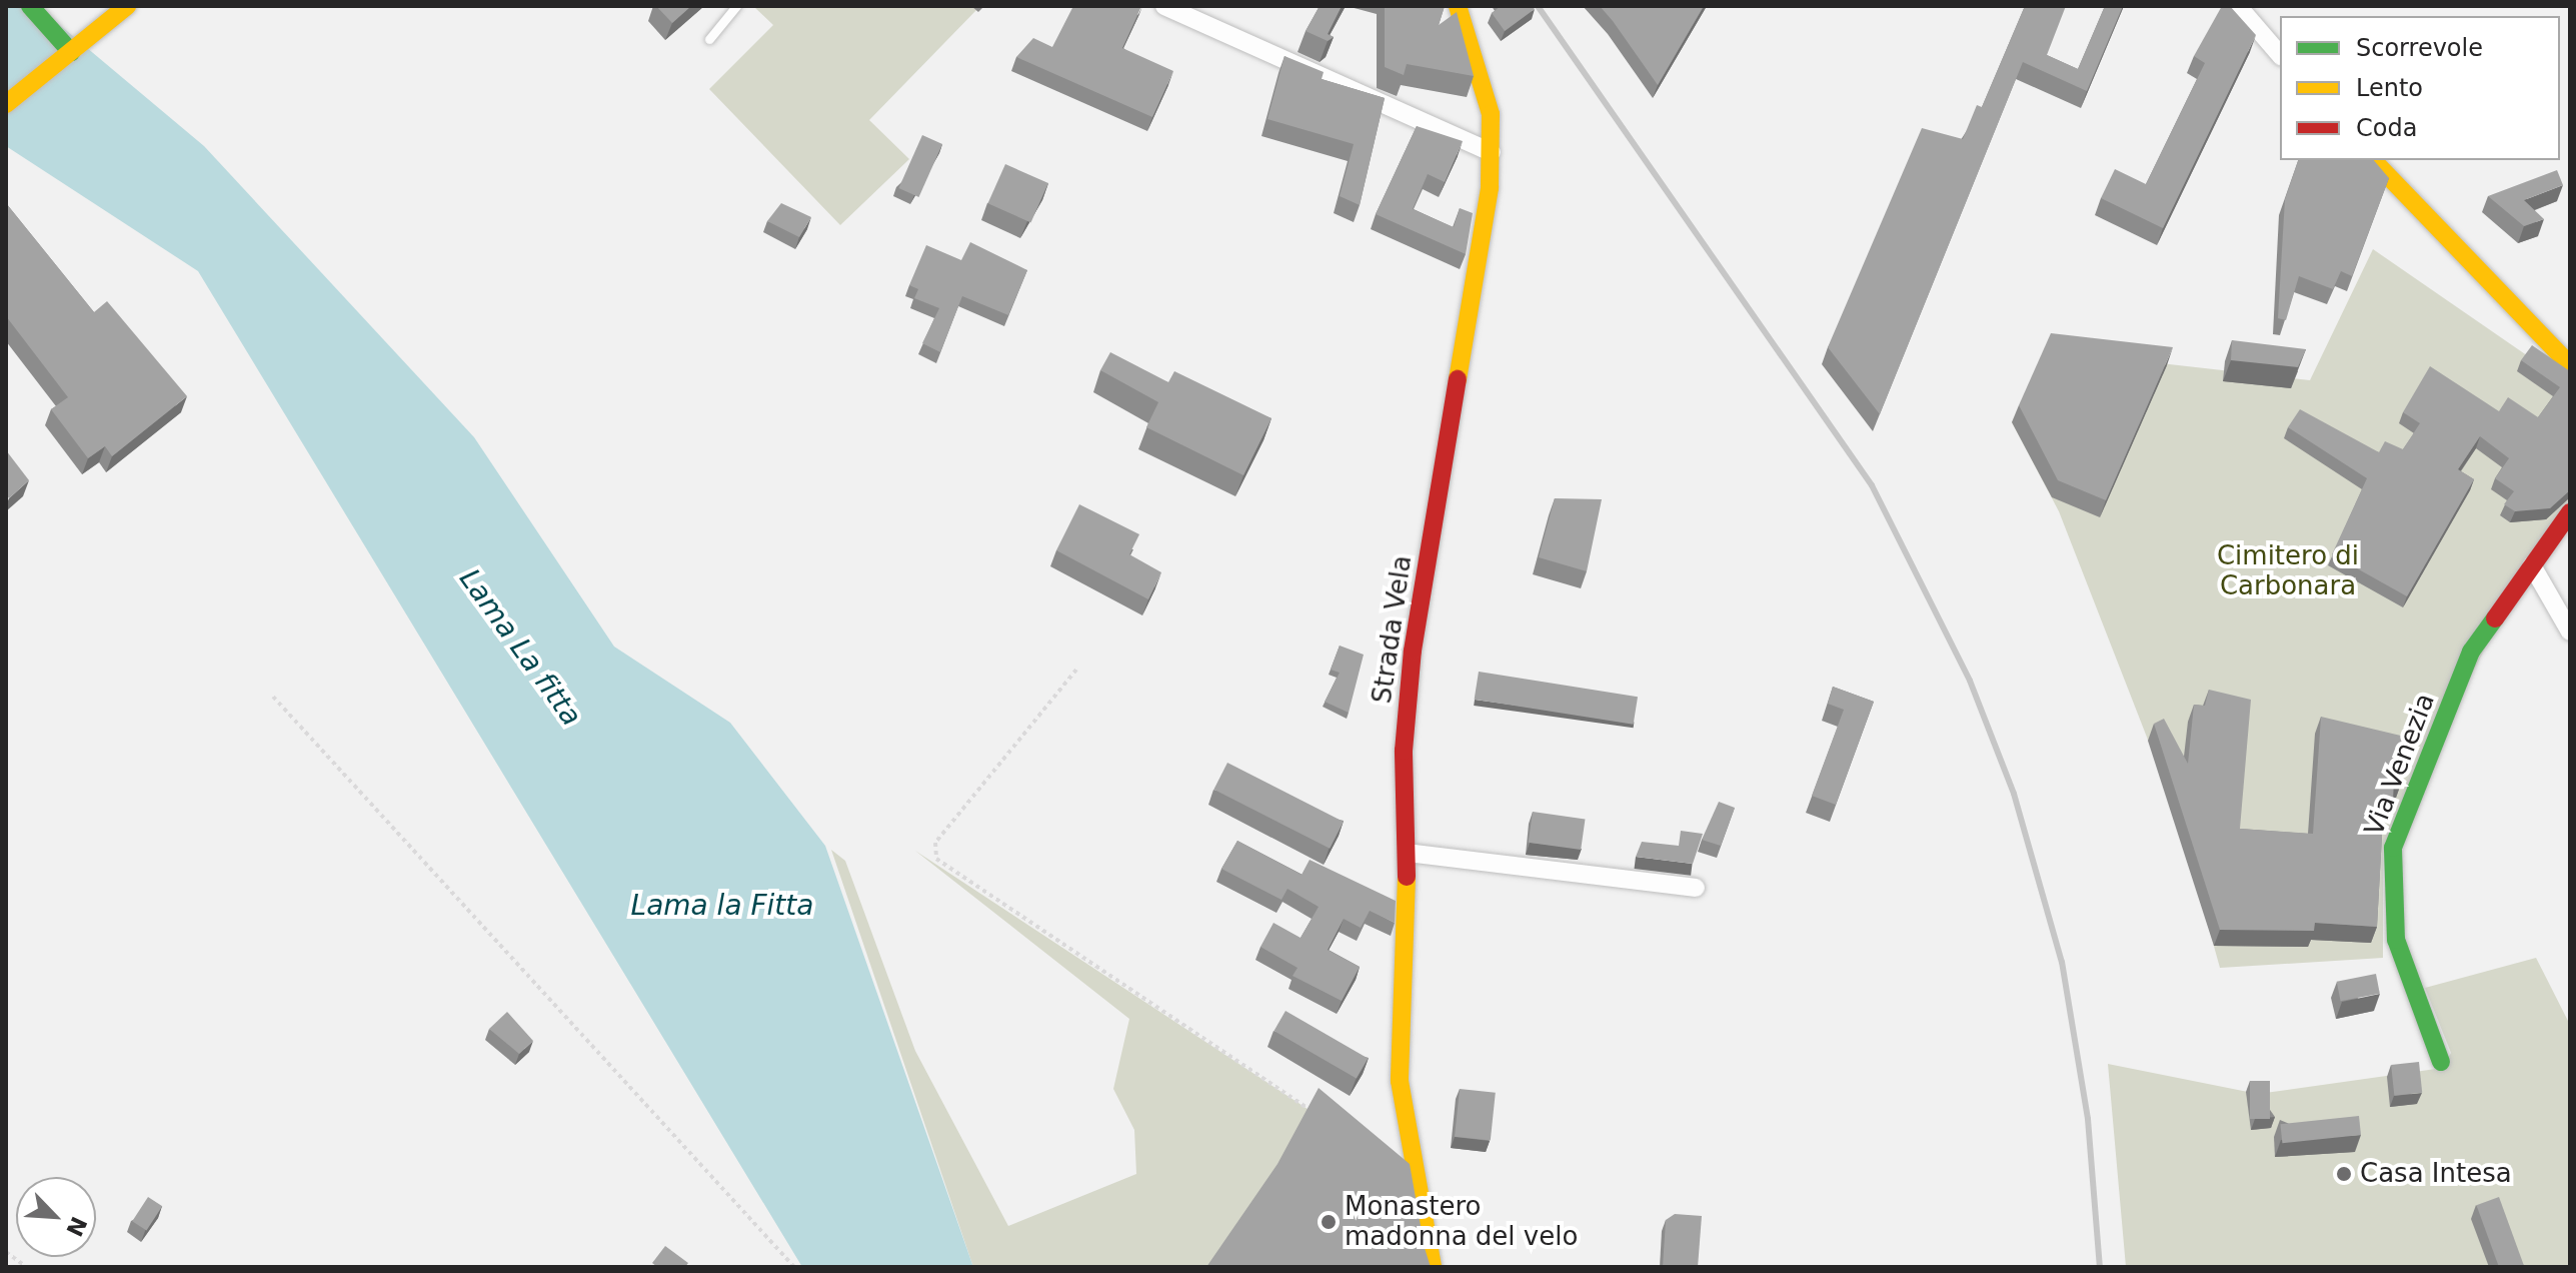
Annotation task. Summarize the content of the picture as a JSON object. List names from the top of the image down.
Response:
{
  "streets": {
    "street": ["Strada Vela", "Via Venezia"]
  },
  "water": ["Lama La fitta", "Lama la Fitta"],
  "parks": ["Cimitero di Carbonara"],
  "places": ["Casa Intesa", "Monastero madonna del velo"],
  "legend": ["Scorrevole", "Lento", "Coda"],
  "north": "bottom right"
}
